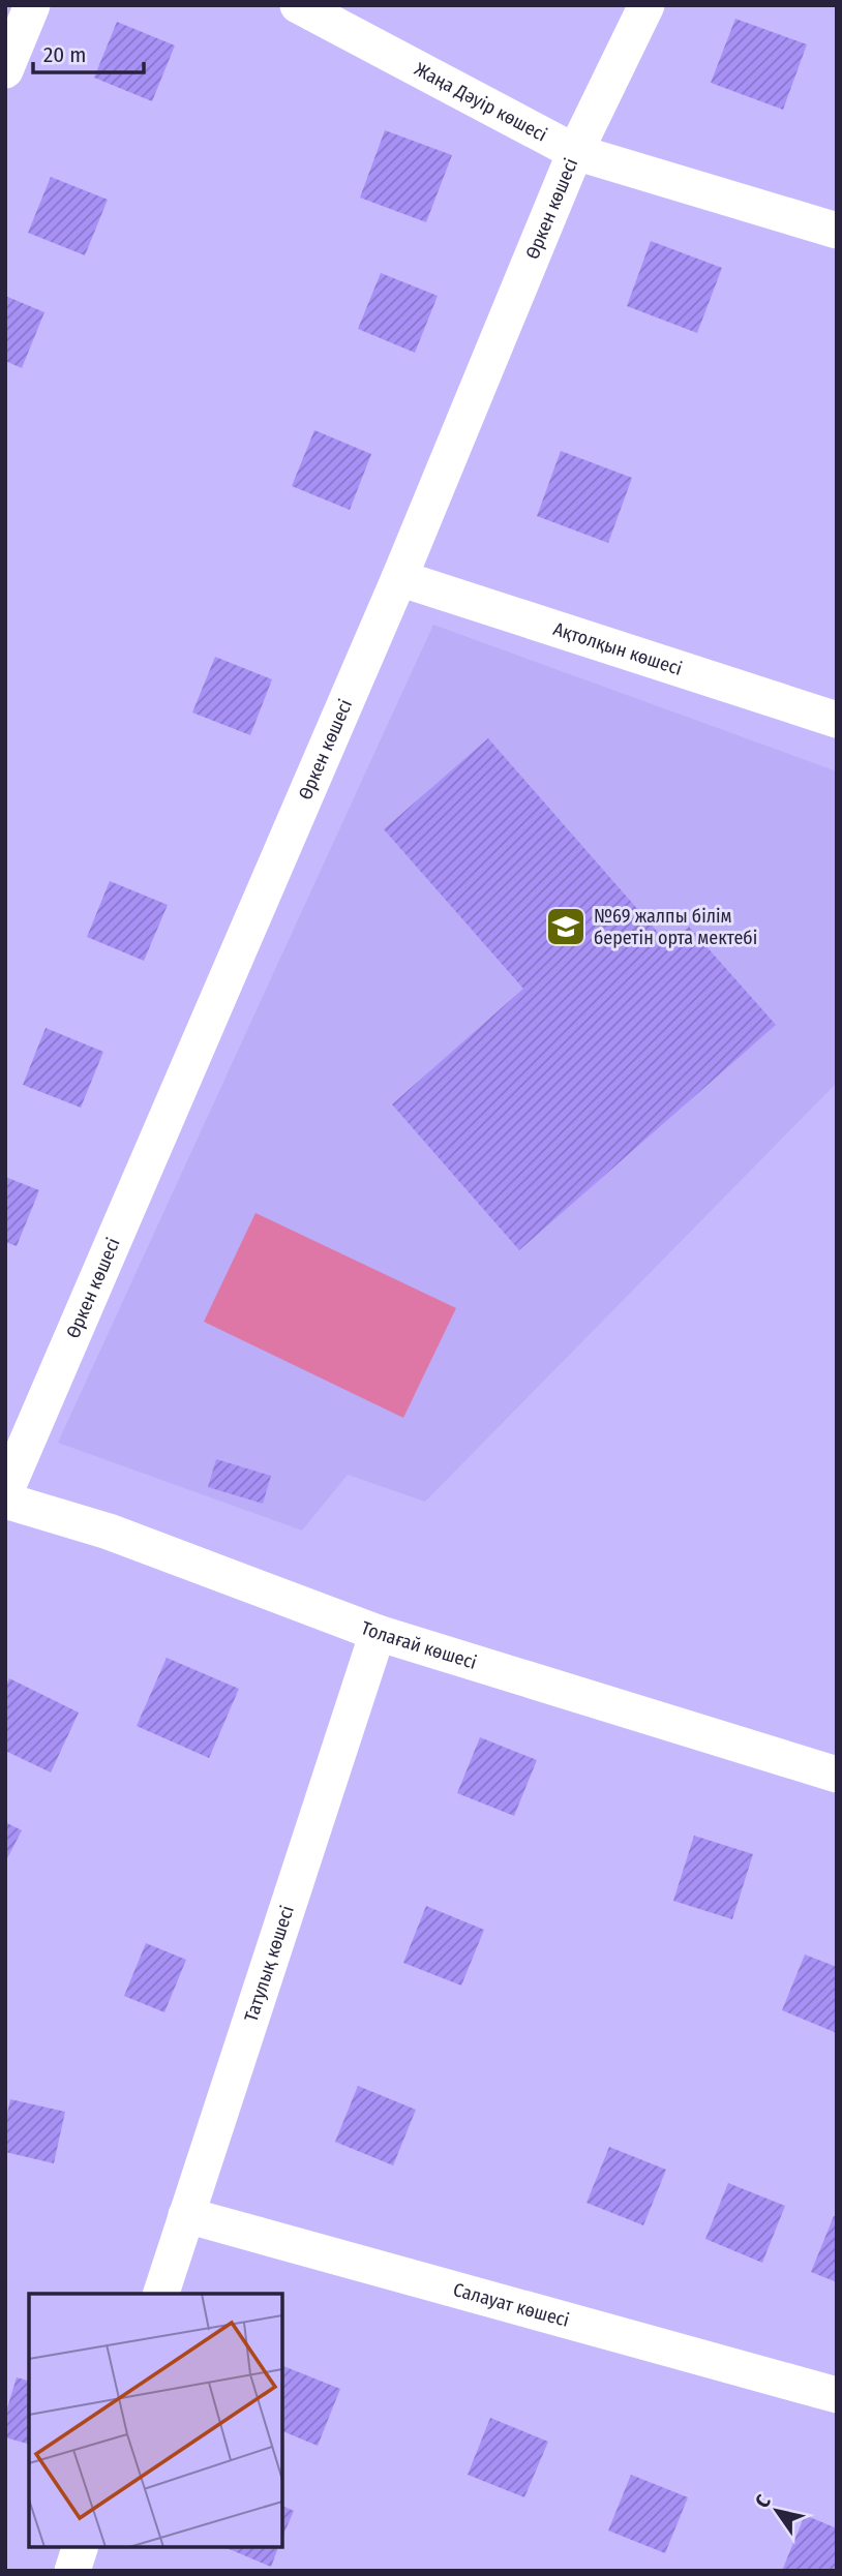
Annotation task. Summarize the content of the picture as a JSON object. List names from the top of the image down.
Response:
{
  "streets": {
    "street": [
      "Жаңа Дәуір көшесі",
      "Өркен көшесі",
      "Ақтолқын көшесі",
      "Толағай көшесі",
      "Татулық көшесі",
      "Салауат көшесі"
    ]
  },
  "crossings": [
    ["Жаңа Дәуір көшесі", "Өркен көшесі"],
    ["Өркен көшесі", "Ақтолқын көшесі"],
    ["Толағай көшесі", "Татулық көшесі"],
    ["Татулық көшесі", "Салауат көшесі"]
  ],
  "places": {
    "school or university": ["№69 жалпы білім беретін орта мектебі"]
  },
  "scale_bar": "20 m",
  "north": "top left"
}
